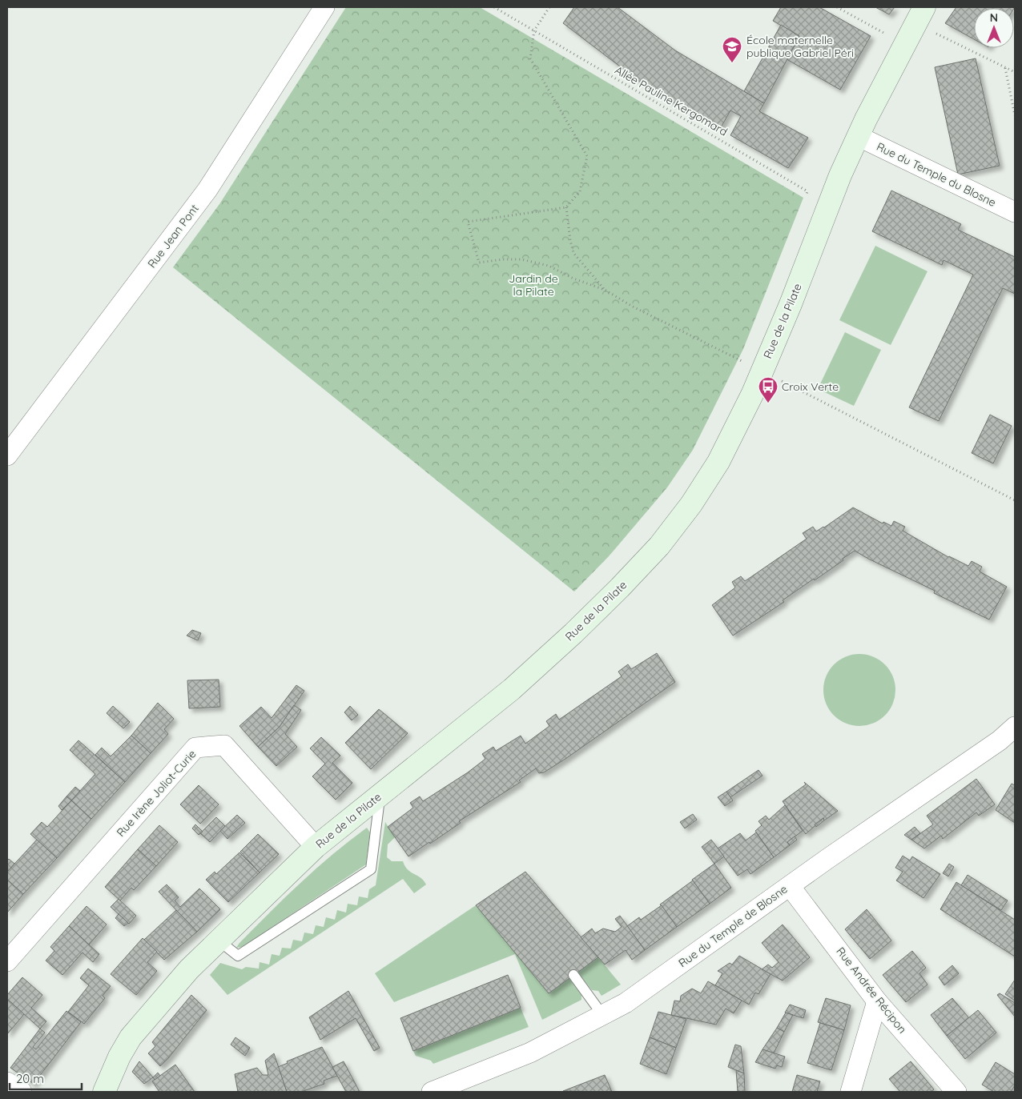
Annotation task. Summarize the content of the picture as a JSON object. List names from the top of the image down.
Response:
{
  "streets": {
    "street": [
      "Rue du Temple du Blosne",
      "Rue Jean Pont",
      "Rue de la Pilate",
      "Rue Irène Joliot-Curie",
      "Rue du Temple de Blosne",
      "Rue Andrée Récipon"
    ],
    "path": ["Allée Pauline Kergomard"]
  },
  "crossings": [
    ["Allée Pauline Kergomard", "Rue de la Pilate"],
    ["Rue du Temple du Blosne", "Rue de la Pilate"],
    ["Rue de la Pilate", "Rue Irène Joliot-Curie"],
    ["Rue du Temple de Blosne", "Rue Andrée Récipon"]
  ],
  "parks": ["Jardin de la Pilate"],
  "places": {
    "school or university": ["École maternelle publique Gabriel Péri"],
    "bus stop": ["Croix Verte"]
  },
  "scale_bar": "20 m",
  "north": "top"
}
